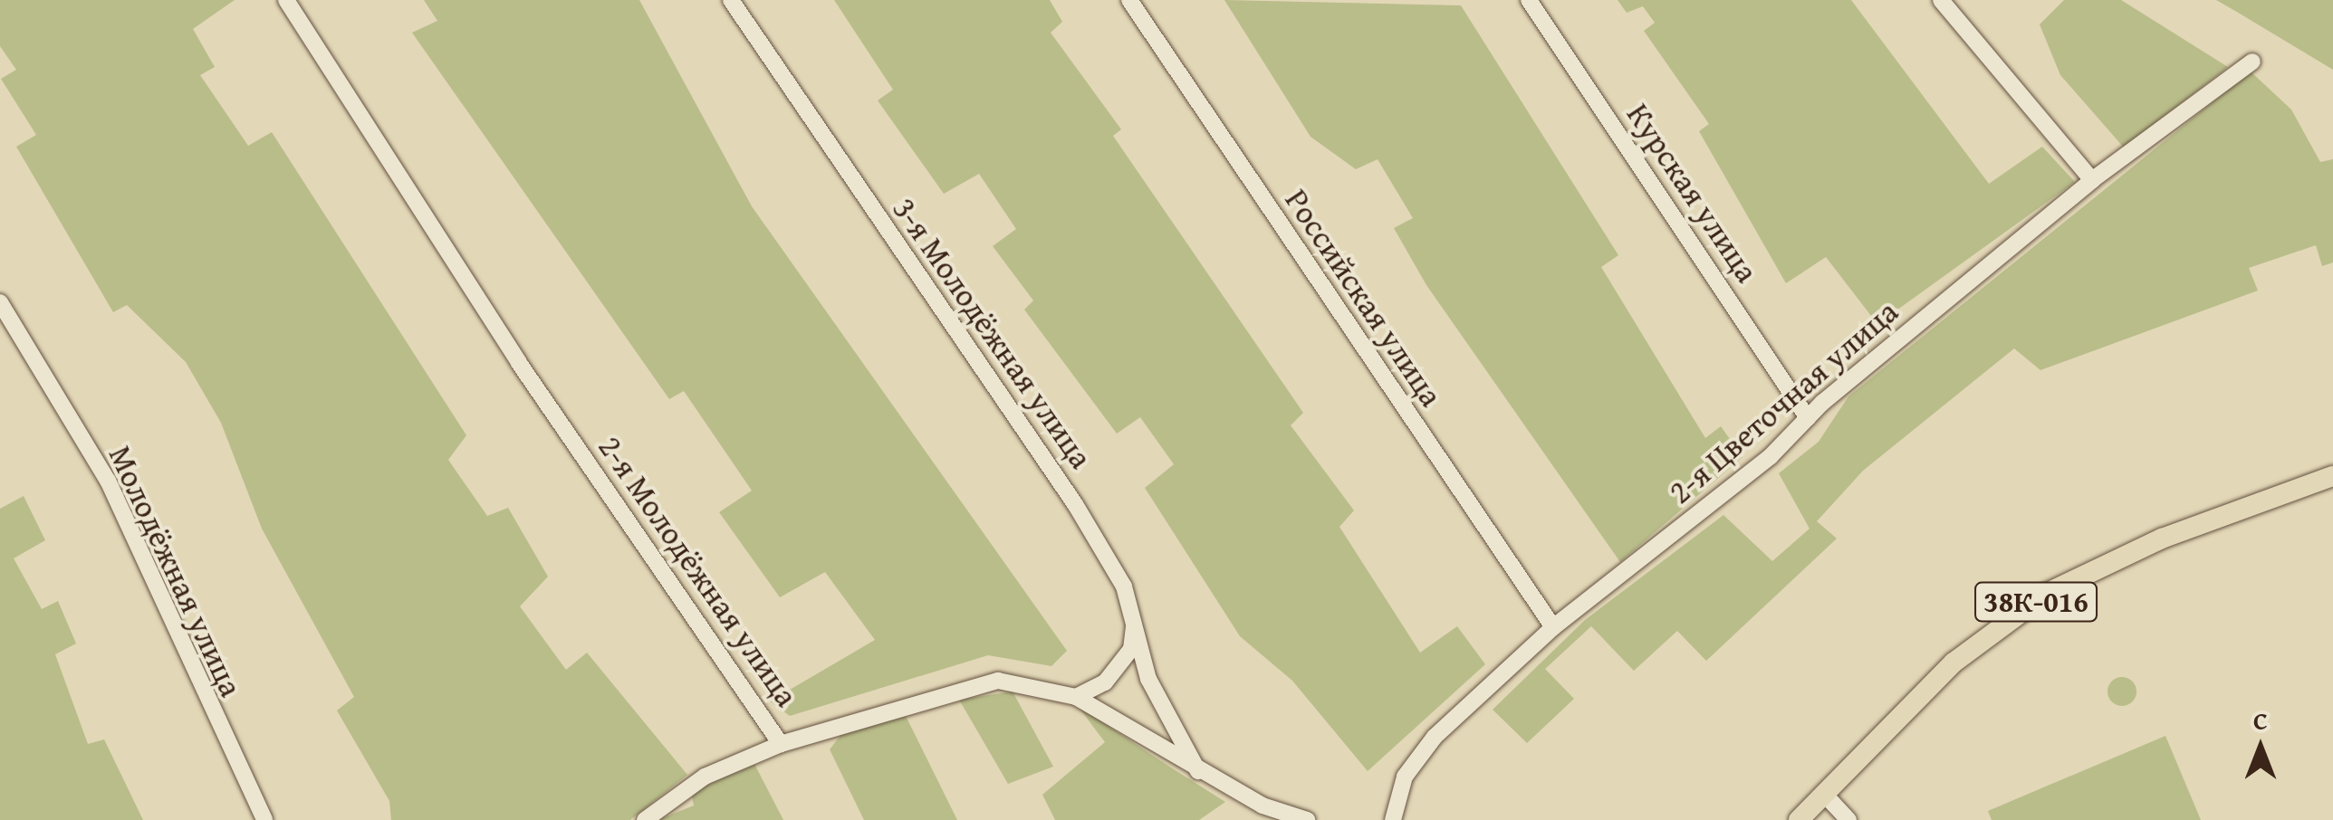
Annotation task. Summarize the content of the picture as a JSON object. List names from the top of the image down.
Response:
{
  "streets": {
    "main road": ["38К-016"],
    "street": [
      "Курская улица",
      "Российская улица",
      "3-я Молодёжная улица",
      "2-я Цветочная улица",
      "Молодёжная улица",
      "2-я Молодёжная улица"
    ]
  },
  "crossings": [
    ["Курская улица", "2-я Цветочная улица"],
    ["Российская улица", "2-я Цветочная улица"],
    ["3-я Молодёжная улица", "2-я Молодёжная улица"]
  ],
  "north": "top"
}
